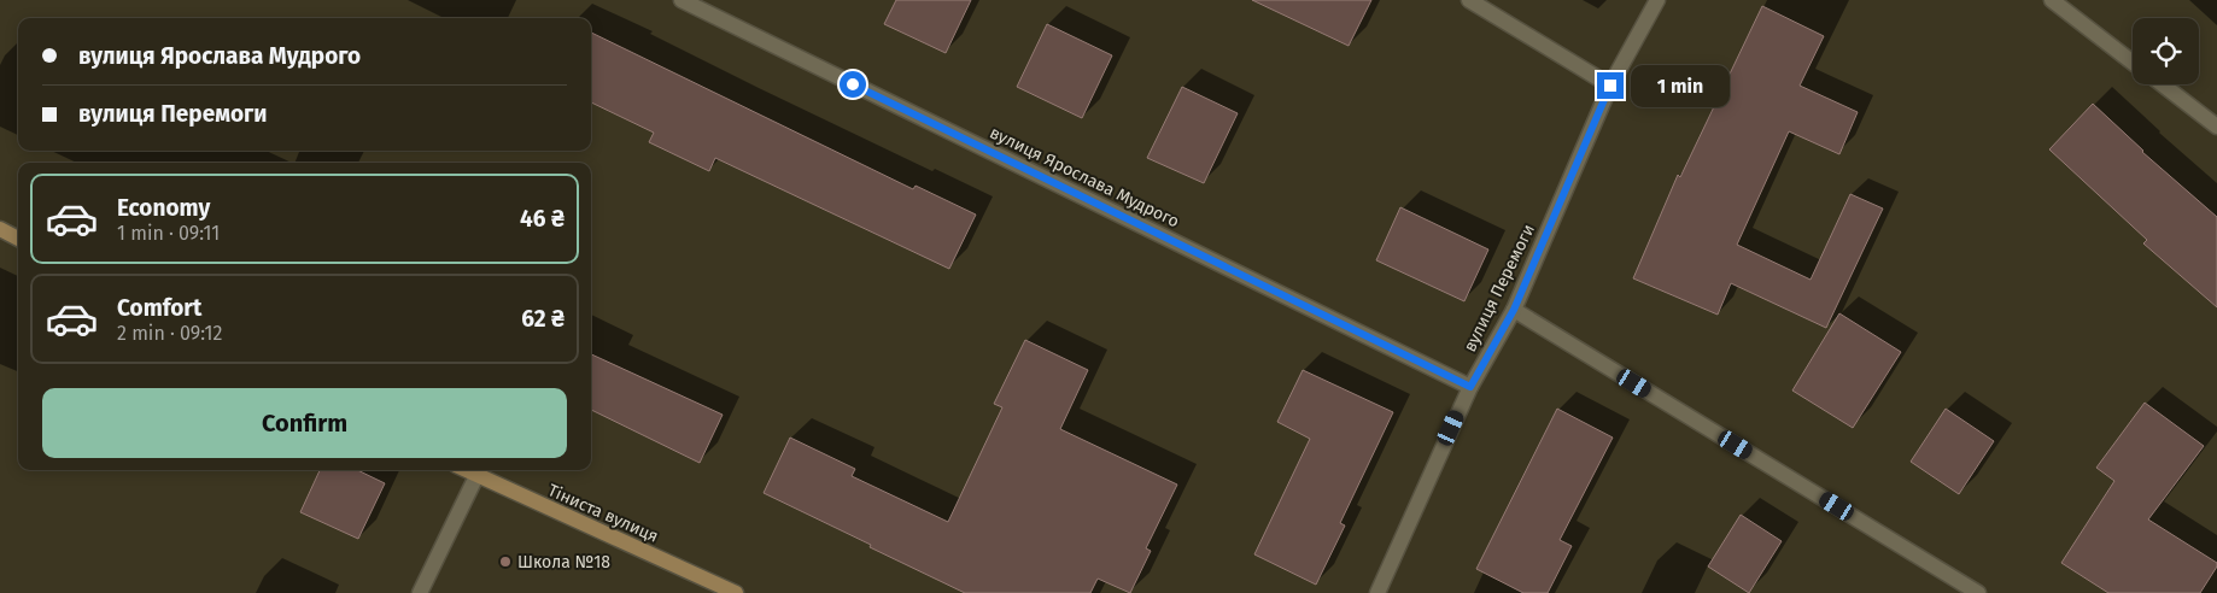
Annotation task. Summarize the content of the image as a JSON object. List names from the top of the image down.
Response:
{
  "streets": {
    "street": ["вулиця Ярослава Мудрого", "вулиця Перемоги", "Тіниста вулиця"]
  },
  "crossings": [
    ["вулиця Ярослава Мудрого", "вулиця Перемоги"]
  ],
  "places": ["Школа №18"],
  "page": {
    "banner": ["вулиця Ярослава Мудрого", "вулиця Перемоги"],
    "bubble": "1 min",
    "list": [
      {
        "name": "Economy",
        "note": "1 min · 09:11",
        "value": "46 ₴"
      },
      {
        "name": "Comfort",
        "note": "2 min · 09:12",
        "value": "62 ₴"
      }
    ],
    "buttons": "Confirm"
  }
}
